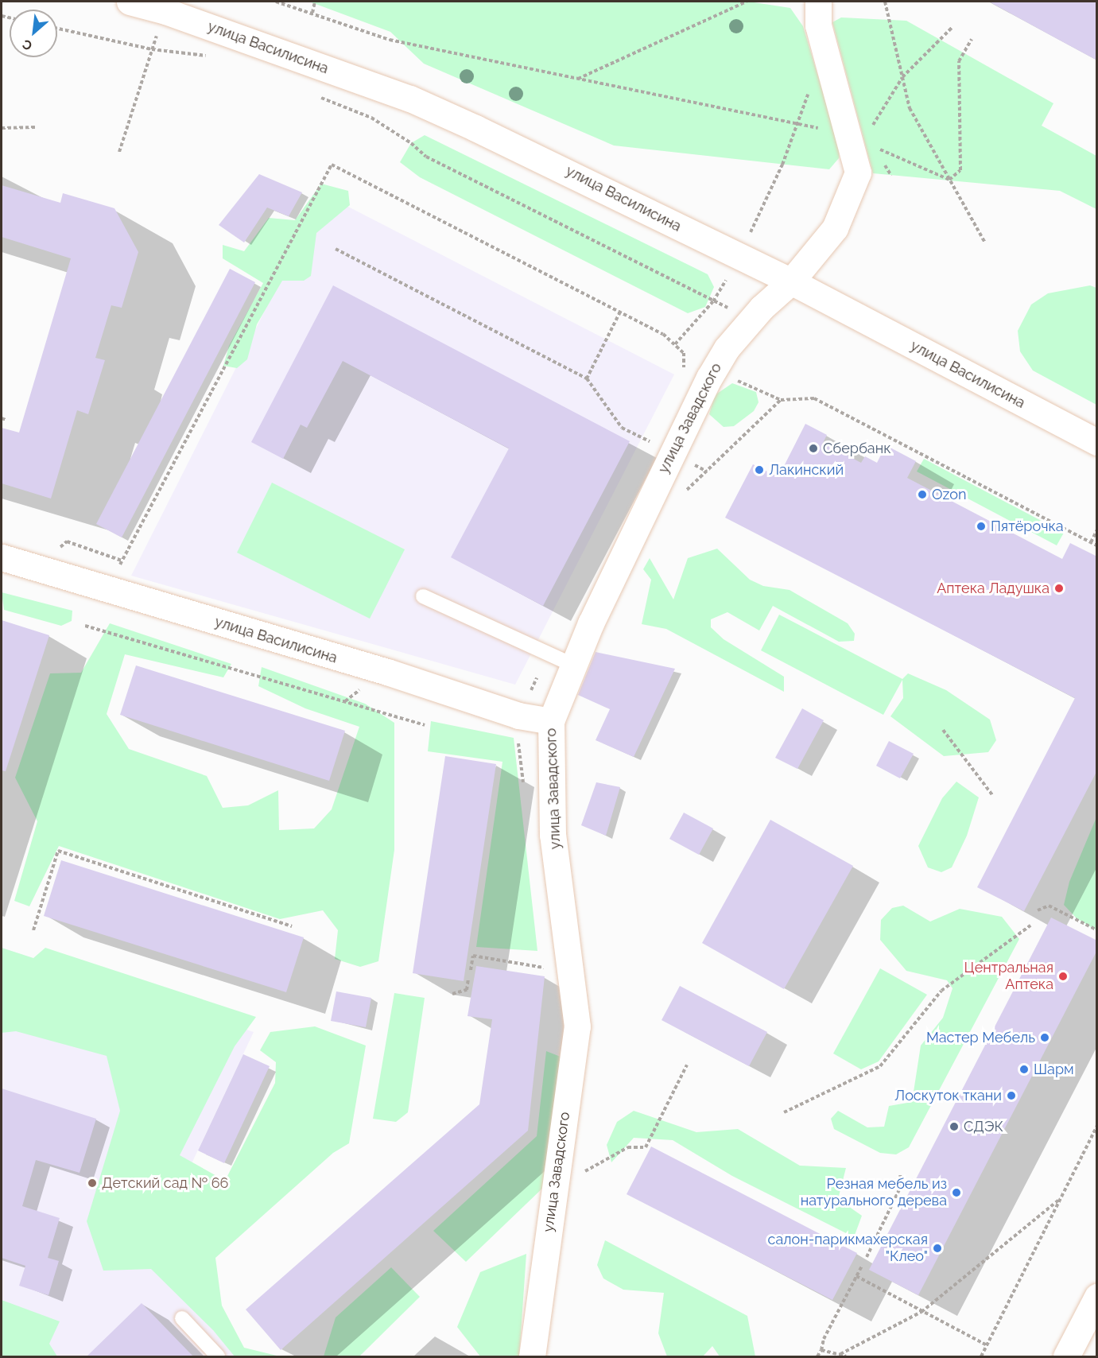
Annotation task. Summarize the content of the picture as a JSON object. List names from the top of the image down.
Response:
{
  "streets": {
    "street": ["улица Василисина", "улица Завадского"]
  },
  "crossings": [
    ["улица Василисина", "улица Завадского"]
  ],
  "places": [
    "Сбербанк",
    "Лакинский",
    "Ozon",
    "Пятёрочка",
    "Аптека Ладушка",
    "Центральная Аптека",
    "Мастер Мебель",
    "Шарм",
    "Лоскуток ткани",
    "СДЭК",
    "Детский сад № 66",
    "Резная мебель из натурального дерева",
    "салон-парикмахерская \"Клео\""
  ],
  "north": "bottom left"
}
